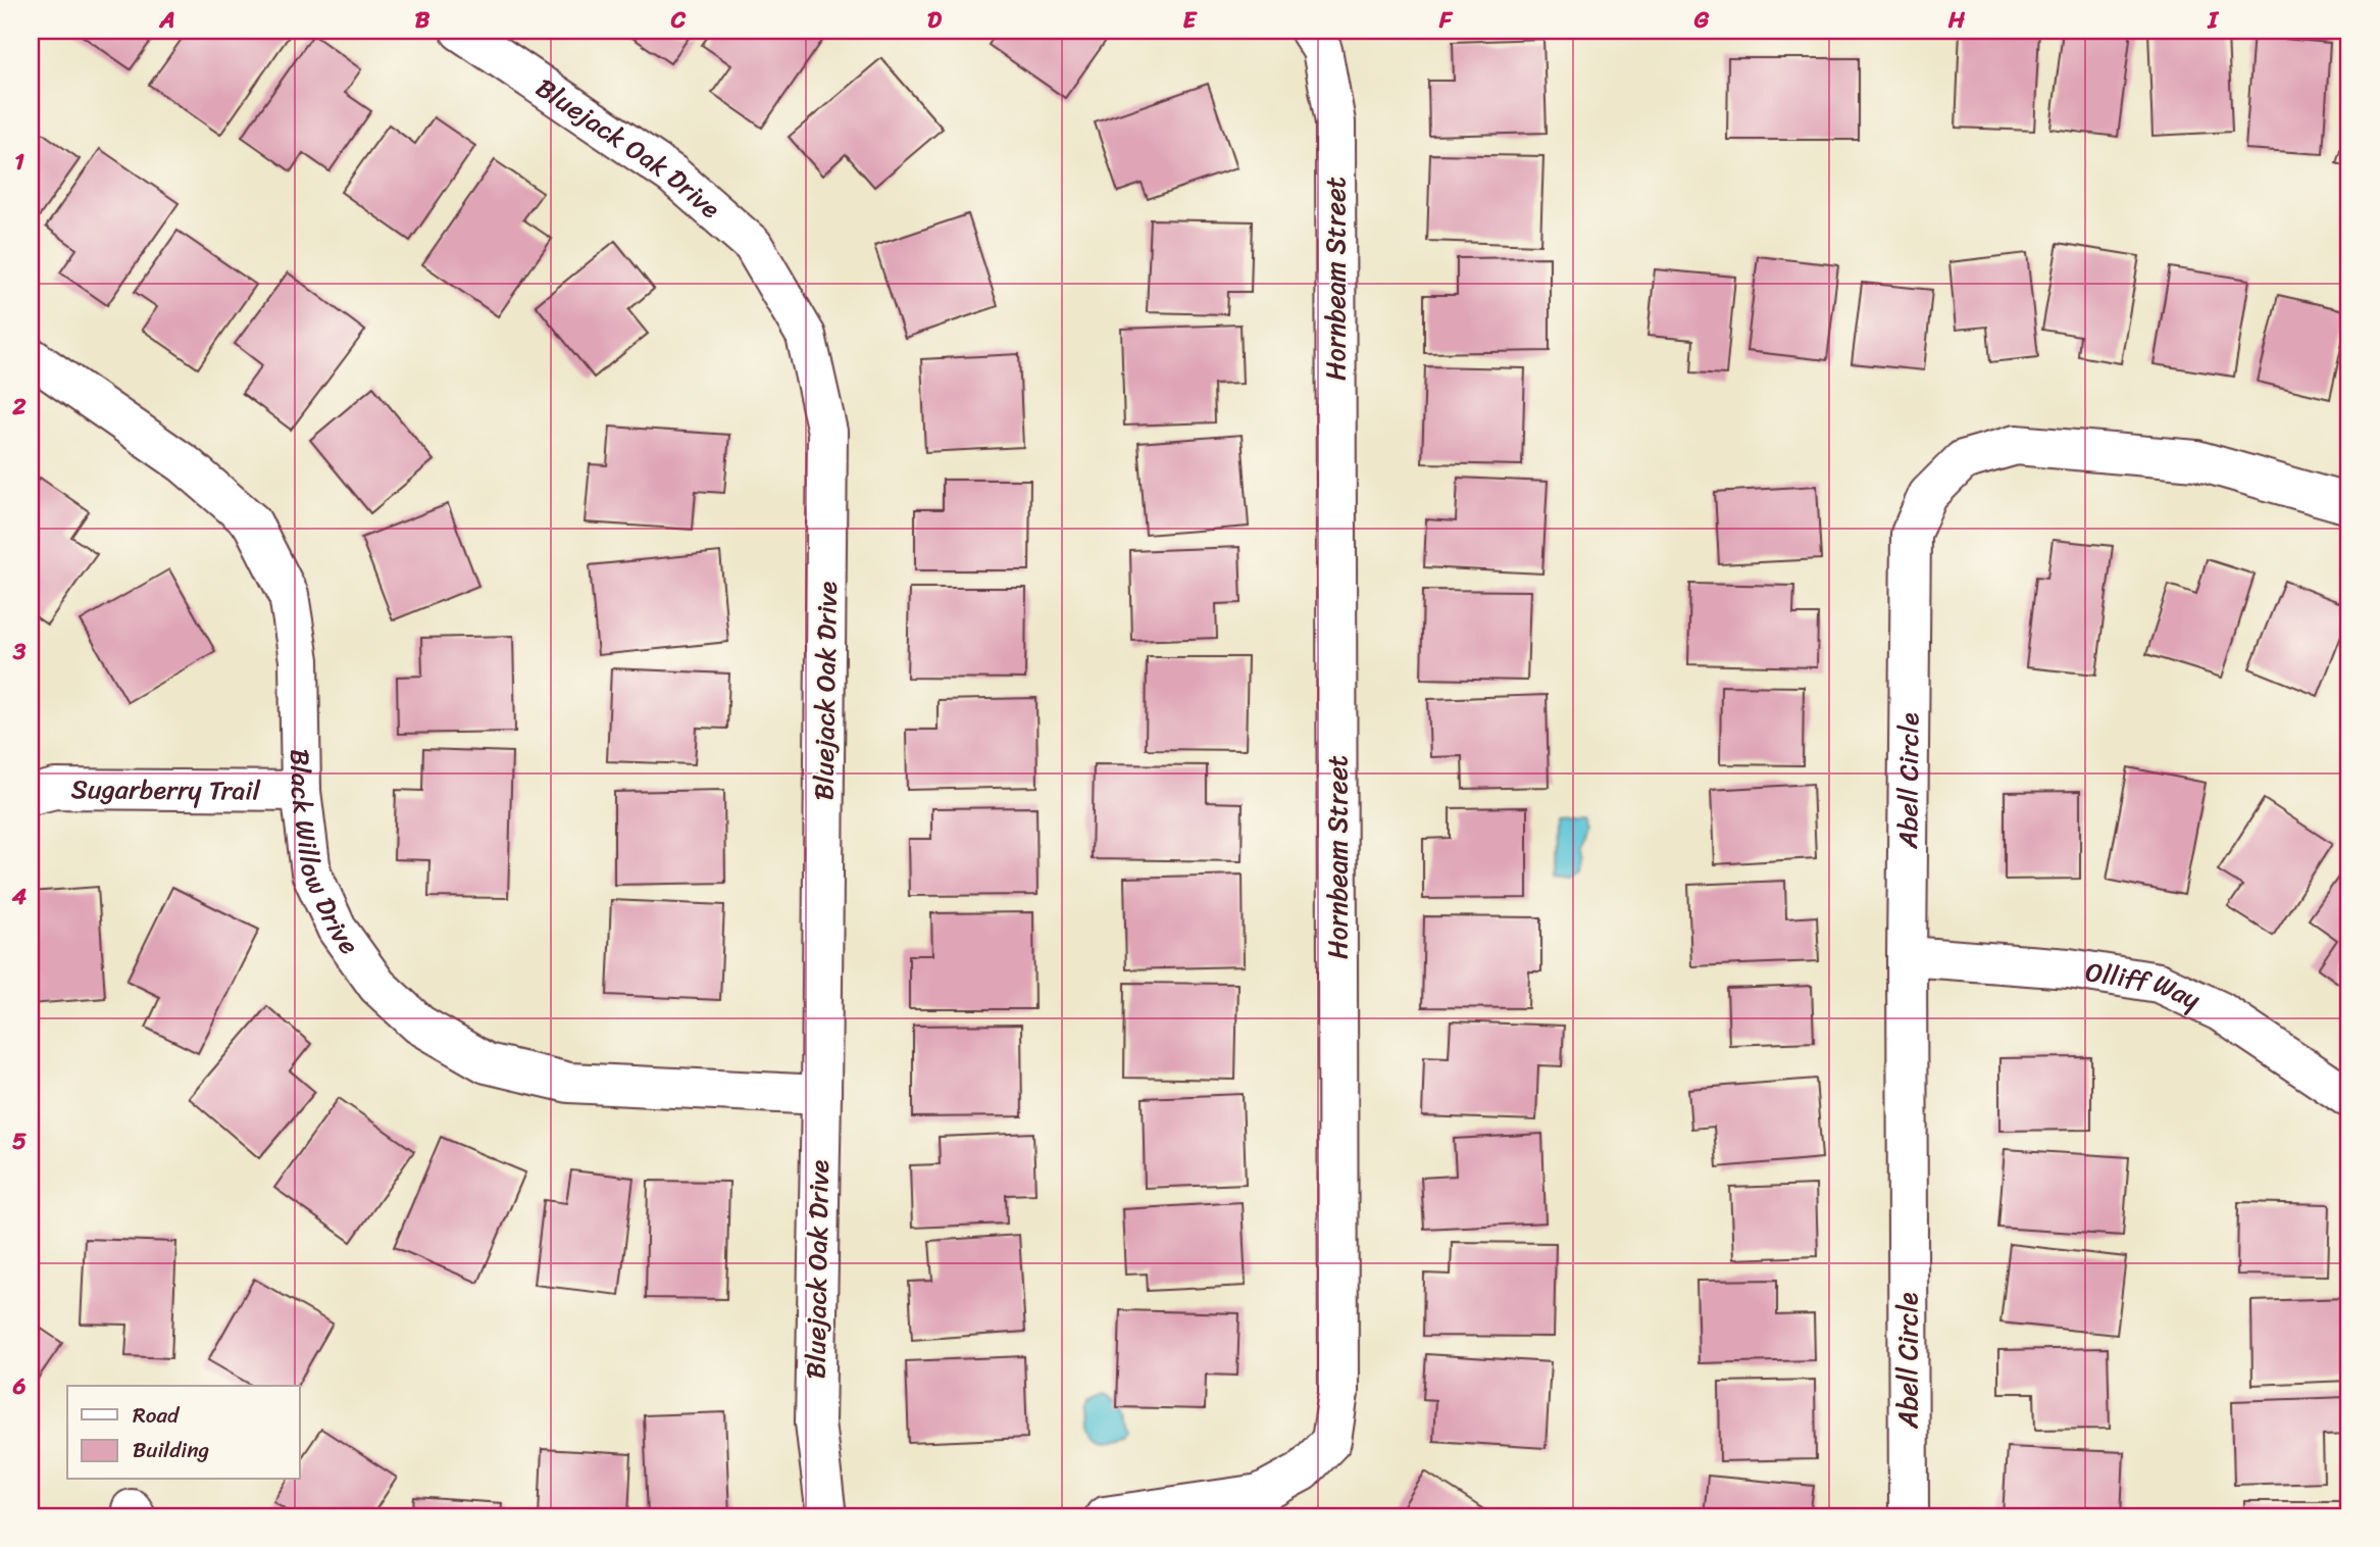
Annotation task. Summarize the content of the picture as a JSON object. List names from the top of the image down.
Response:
{
  "streets": {
    "street": [
      "Bluejack Oak Drive",
      "Hornbeam Street",
      "Abell Circle",
      "Sugarberry Trail",
      "Black Willow Drive",
      "Olliff Way"
    ]
  },
  "crossings": [
    ["Bluejack Oak Drive", "Black Willow Drive"],
    ["Abell Circle", "Olliff Way"],
    ["Sugarberry Trail", "Black Willow Drive"]
  ],
  "legend": ["Road", "Building"],
  "grid": {
    "columns": [
      "A",
      "B",
      "C",
      "D",
      "E",
      "F",
      "G",
      "H",
      "I"
    ],
    "rows": [
      "1",
      "2",
      "3",
      "4",
      "5",
      "6"
    ]
  }
}
